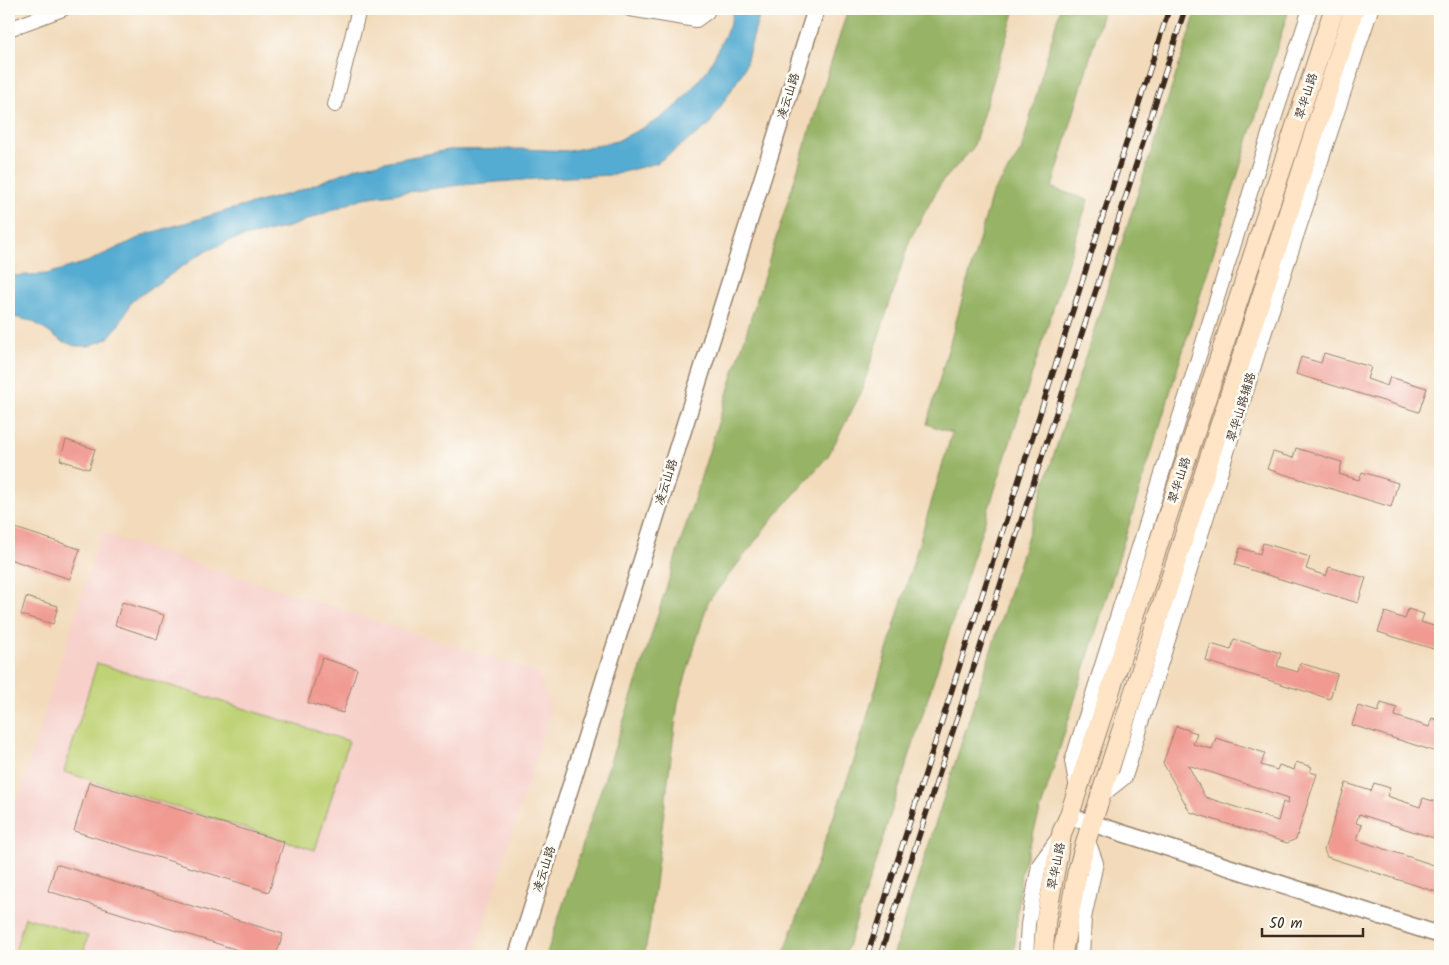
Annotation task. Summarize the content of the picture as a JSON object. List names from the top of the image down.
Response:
{
  "streets": {
    "main road": ["翠华山路"],
    "street": ["凌云山路", "翠华山路辅路"]
  },
  "crossings": [
    ["翠华山路", "翠华山路辅路"]
  ],
  "scale_bar": "50 m"
}
